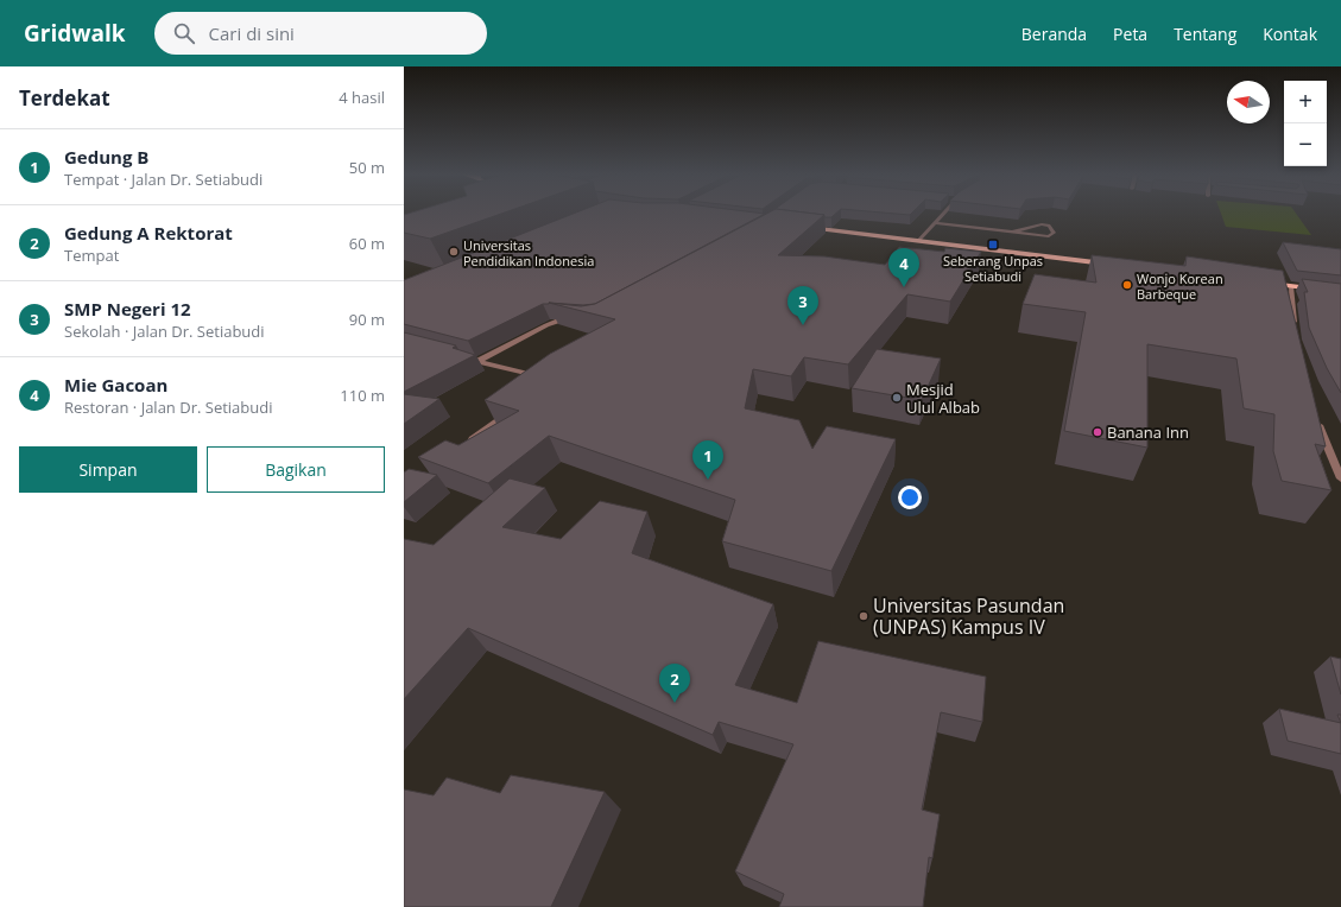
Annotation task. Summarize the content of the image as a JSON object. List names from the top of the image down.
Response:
{
  "places": {
    "transit": ["Seberang Unpas Setiabudi"],
    "other": [
      "Universitas Pendidikan Indonesia",
      "Wonjo Korean Barbeque",
      "Mesjid Ulul Albab",
      "Banana Inn",
      "Universitas Pasundan (UNPAS) Kampus IV"
    ]
  },
  "north": "left",
  "page": {
    "header": "Gridwalk",
    "search": "Cari di sini",
    "nav": [
      "Beranda",
      "Peta",
      "Tentang",
      "Kontak"
    ],
    "heading": ["Terdekat", "4 hasil"],
    "map_buttons": ["+", "−"],
    "list": [
      {
        "mark": "1",
        "name": "Gedung B",
        "note": "Tempat · Jalan Dr. Setiabudi",
        "value": "50 m"
      },
      {
        "mark": "2",
        "name": "Gedung A Rektorat",
        "note": "Tempat",
        "value": "60 m"
      },
      {
        "mark": "3",
        "name": "SMP Negeri 12",
        "note": "Sekolah · Jalan Dr. Setiabudi",
        "value": "90 m"
      },
      {
        "mark": "4",
        "name": "Mie Gacoan",
        "note": "Restoran · Jalan Dr. Setiabudi",
        "value": "110 m"
      }
    ],
    "pins": [
      "4",
      "3",
      "1",
      "2"
    ],
    "buttons": ["Simpan", "Bagikan"]
  }
}
